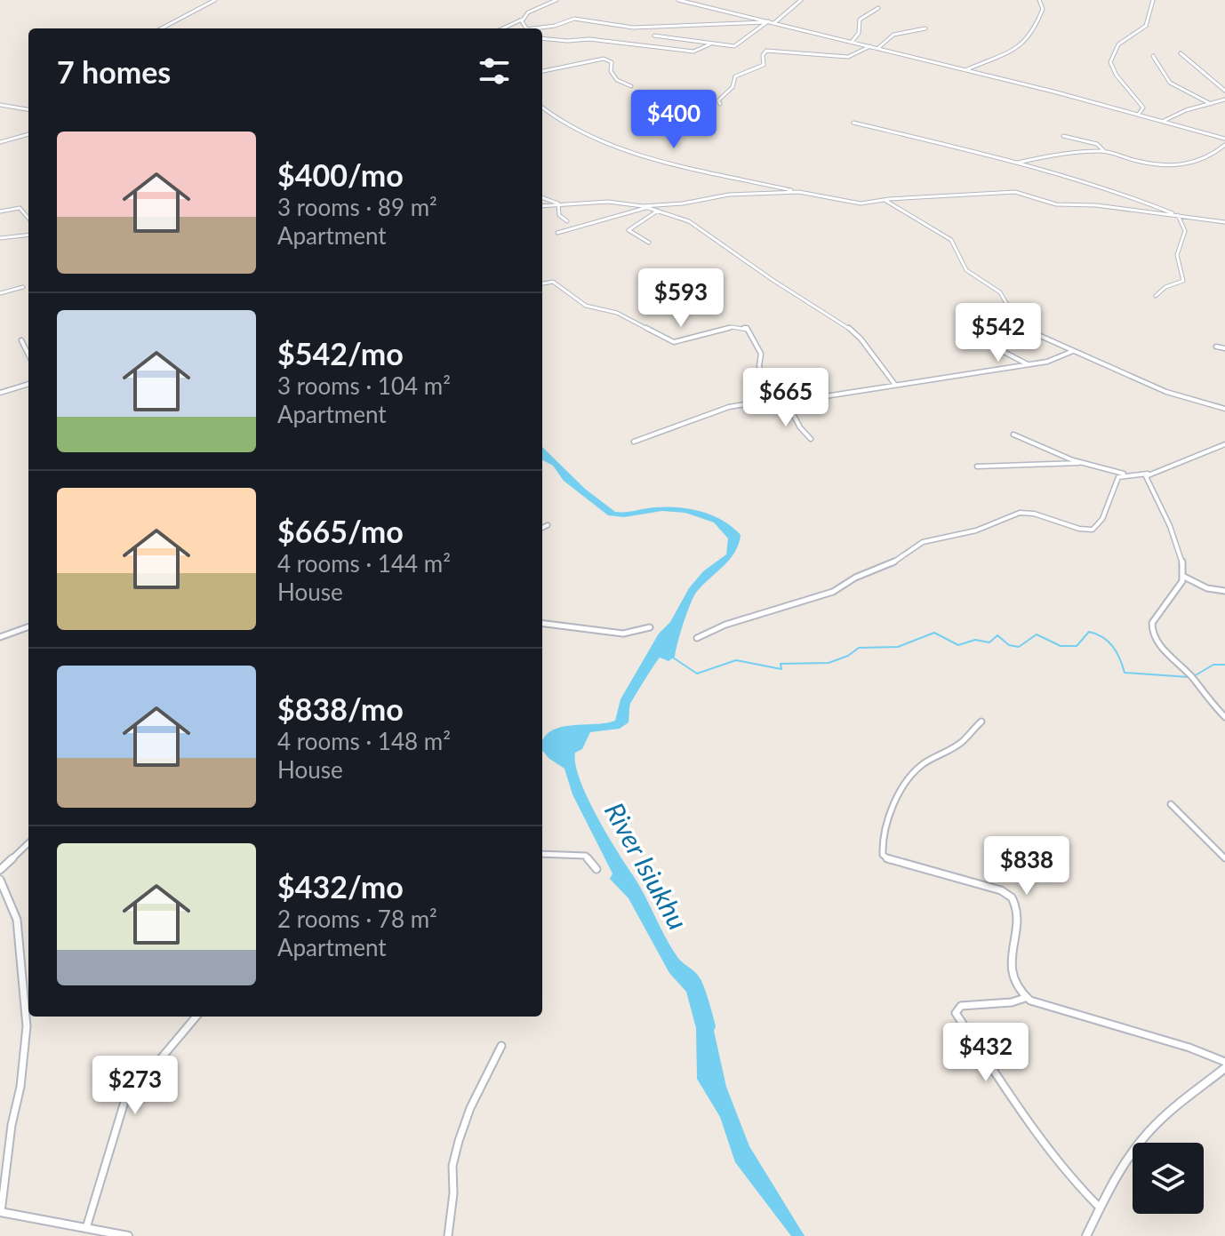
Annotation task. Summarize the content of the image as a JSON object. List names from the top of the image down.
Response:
{
  "water": ["River Isiukhu"],
  "page": {
    "heading": "7 homes",
    "price": [
      "$400",
      "$593",
      "$542",
      "$665",
      "$838",
      "$432",
      "$273"
    ],
    "list": [
      {
        "name": "$400/mo",
        "note": "3 rooms · 89 m² · Apartment"
      },
      {
        "name": "$542/mo",
        "note": "3 rooms · 104 m² · Apartment"
      },
      {
        "name": "$665/mo",
        "note": "4 rooms · 144 m² · House"
      },
      {
        "name": "$838/mo",
        "note": "4 rooms · 148 m² · House"
      },
      {
        "name": "$432/mo",
        "note": "2 rooms · 78 m² · Apartment"
      }
    ]
  }
}
